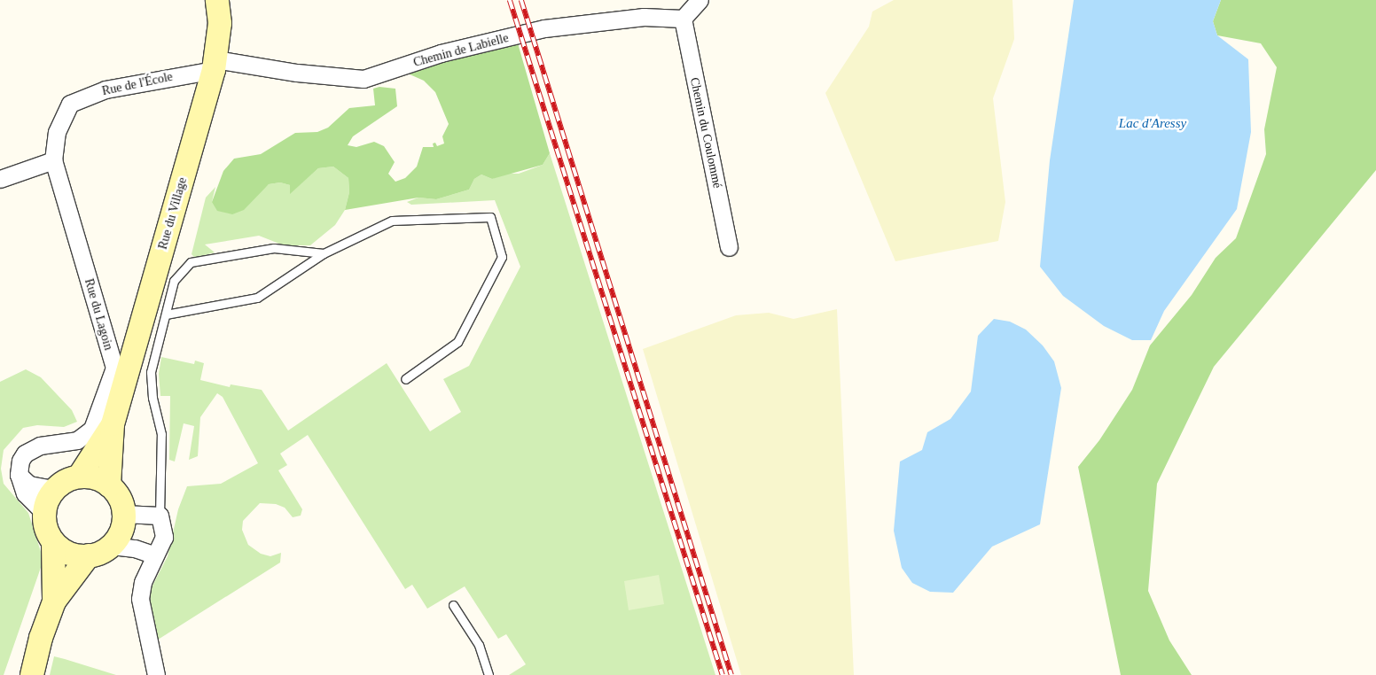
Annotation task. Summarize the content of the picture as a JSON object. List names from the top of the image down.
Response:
{
  "streets": {
    "main road": ["Rue du Village"],
    "street": [
      "Chemin de Labielle",
      "Rue de l'École",
      "Chemin du Coulommé",
      "Rue du Lagoin"
    ]
  },
  "crossings": [
    ["Chemin de Labielle", "Rue de l'École"],
    ["Chemin de Labielle", "Chemin du Coulommé"],
    ["Chemin de Labielle", "Rue du Village"],
    ["Rue de l'École", "Rue du Village"],
    ["Rue de l'École", "Rue du Lagoin"]
  ],
  "water": ["Lac d'Aressy"]
}
